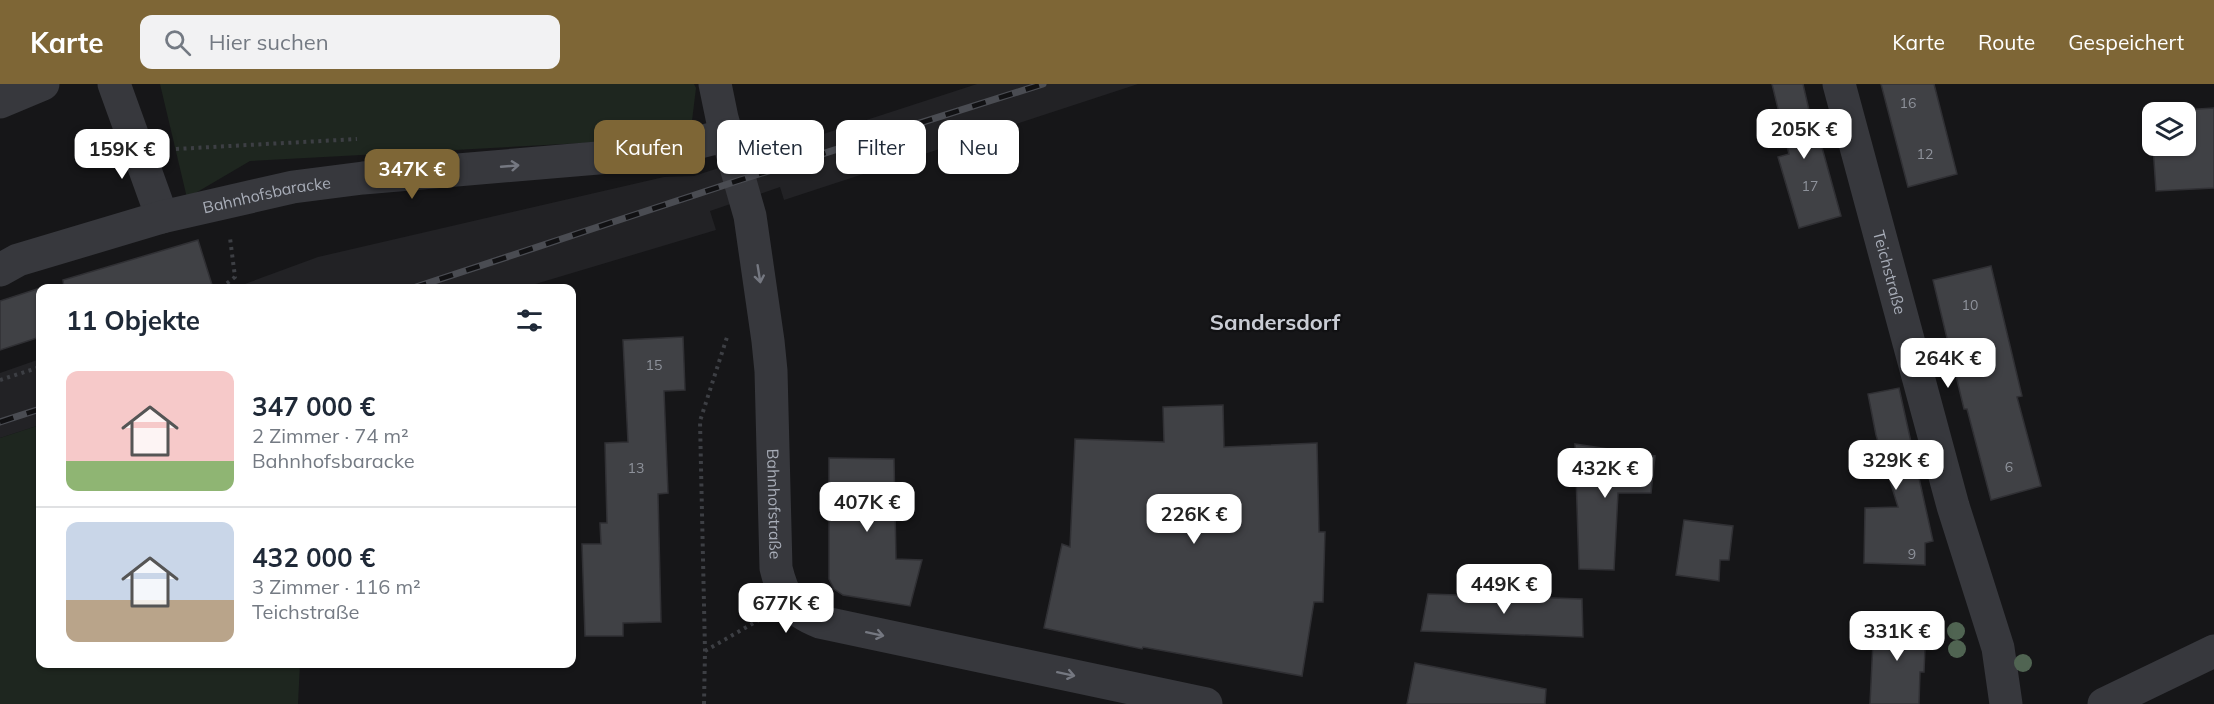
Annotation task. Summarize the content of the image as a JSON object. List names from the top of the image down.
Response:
{
  "streets": {
    "street": ["Bahnhofsbaracke", "Teichstraße", "Bahnhofstraße"]
  },
  "one_way": ["Bahnhofsbaracke", "Bahnhofstraße"],
  "districts": ["Sandersdorf"],
  "house_numbers": [
    "16",
    "12",
    "17",
    "10",
    "15",
    "6",
    "13",
    "9"
  ],
  "page": {
    "header": "Karte",
    "search": "Hier suchen",
    "nav": ["Karte", "Route", "Gespeichert"],
    "price": [
      "205K €",
      "159K €",
      "347K €",
      "264K €",
      "329K €",
      "432K €",
      "407K €",
      "226K €",
      "449K €",
      "677K €",
      "331K €"
    ],
    "chip": [
      "Kaufen",
      "Mieten",
      "Filter",
      "Neu"
    ],
    "heading": "11 Objekte",
    "list": [
      {
        "name": "347 000 €",
        "note": "2 Zimmer · 74 m² · Bahnhofsbaracke"
      },
      {
        "name": "432 000 €",
        "note": "3 Zimmer · 116 m² · Teichstraße"
      }
    ]
  }
}
